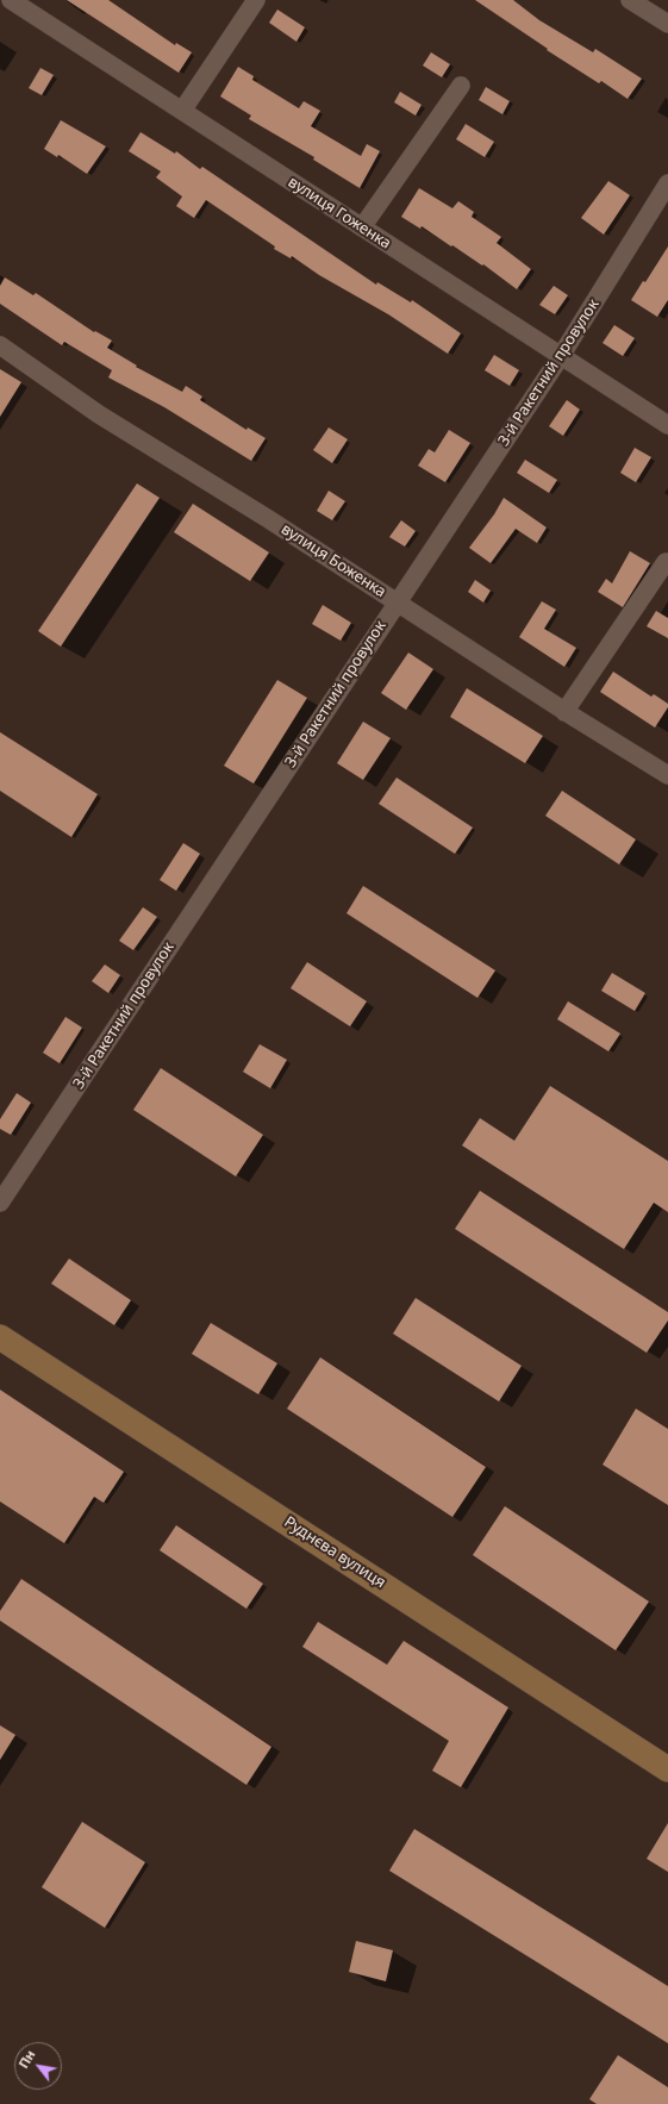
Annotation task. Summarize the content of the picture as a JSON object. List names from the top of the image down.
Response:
{
  "streets": {
    "street": [
      "вулиця Гоженка",
      "3-й Ракетний провулок",
      "вулиця Боженка",
      "Руднєва вулиця"
    ]
  },
  "crossings": [
    ["вулиця Гоженка", "3-й Ракетний провулок"],
    ["3-й Ракетний провулок", "вулиця Боженка"]
  ],
  "north": "top left"
}
